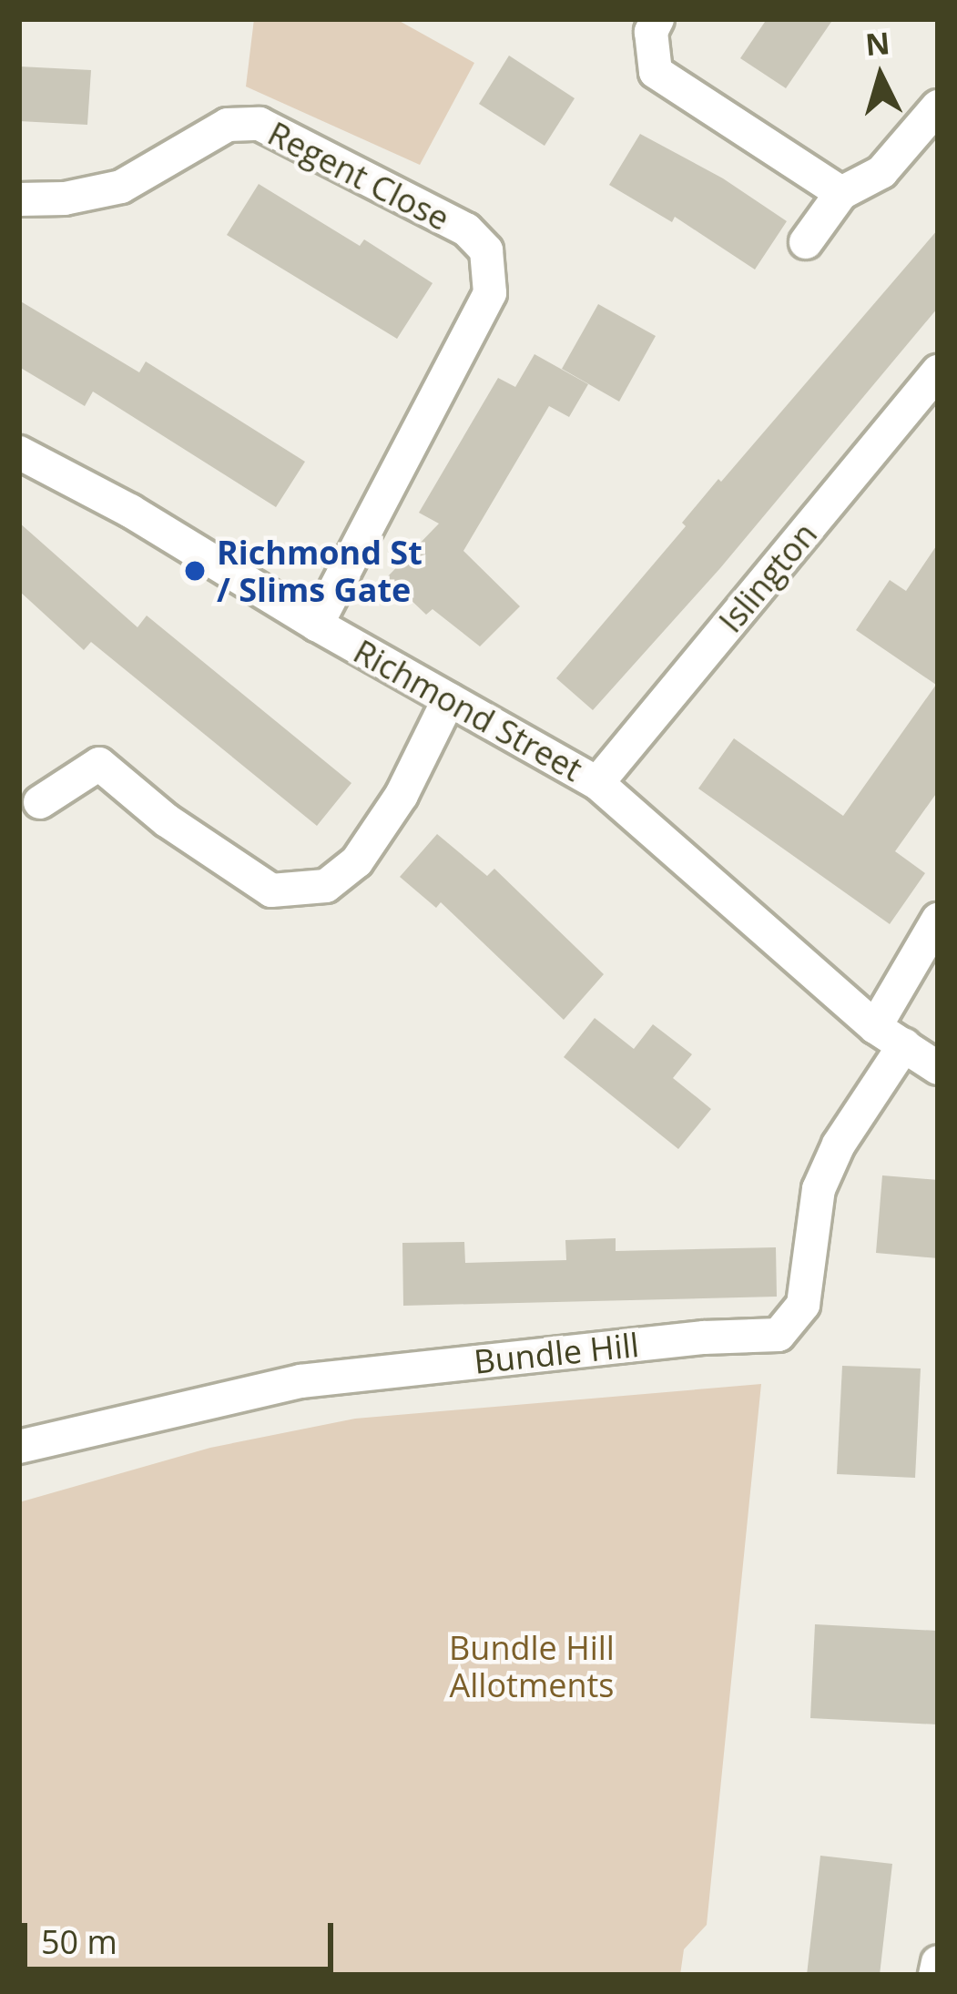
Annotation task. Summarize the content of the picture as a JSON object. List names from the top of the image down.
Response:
{
  "streets": {
    "street": [
      "Regent Close",
      "Islington",
      "Richmond Street",
      "Bundle Hill"
    ]
  },
  "crossings": [
    ["Regent Close", "Richmond Street"],
    ["Islington", "Richmond Street"],
    ["Richmond Street", "Bundle Hill"]
  ],
  "parks": ["Bundle Hill Allotments"],
  "places": ["Richmond St / Slims Gate"],
  "scale_bar": "50 m",
  "north": "top"
}
